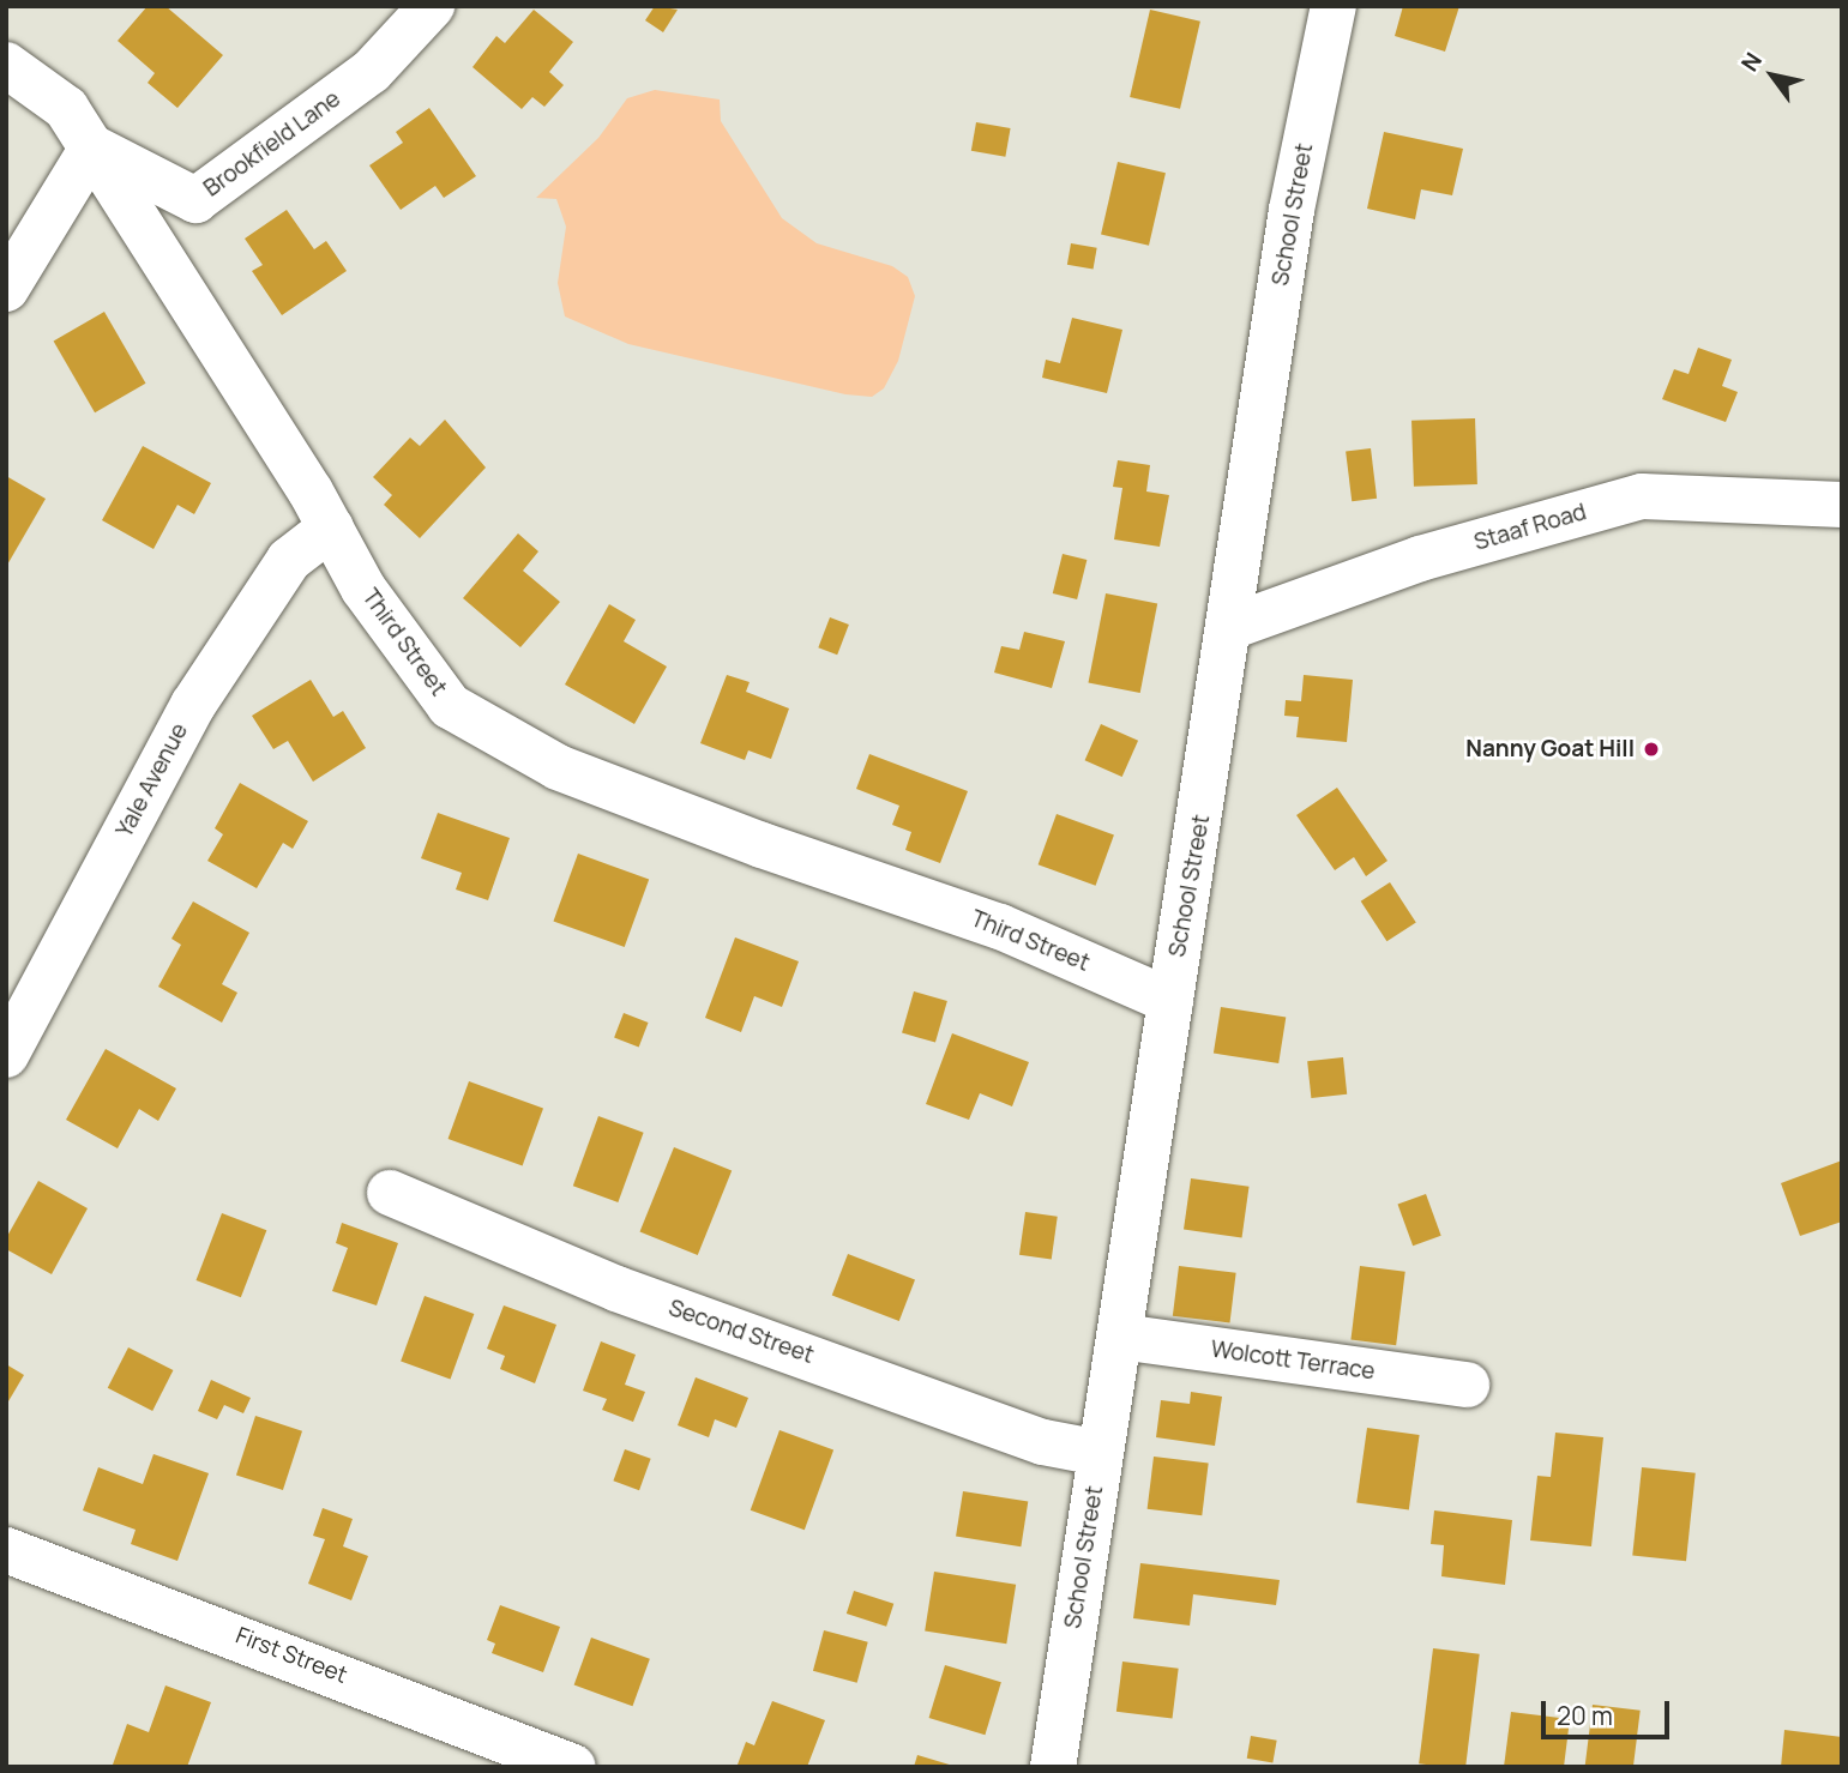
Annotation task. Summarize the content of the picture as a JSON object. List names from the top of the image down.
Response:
{
  "streets": {
    "street": [
      "Brookfield Lane",
      "School Street",
      "Staaf Road",
      "Third Street",
      "Yale Avenue",
      "Second Street",
      "Wolcott Terrace",
      "First Street"
    ]
  },
  "crossings": [
    ["Brookfield Lane", "Third Street"],
    ["School Street", "Staaf Road"],
    ["School Street", "Third Street"],
    ["School Street", "Second Street"],
    ["School Street", "Wolcott Terrace"],
    ["Third Street", "Yale Avenue"]
  ],
  "places": ["Nanny Goat Hill"],
  "scale_bar": "20 m",
  "north": "top left"
}
